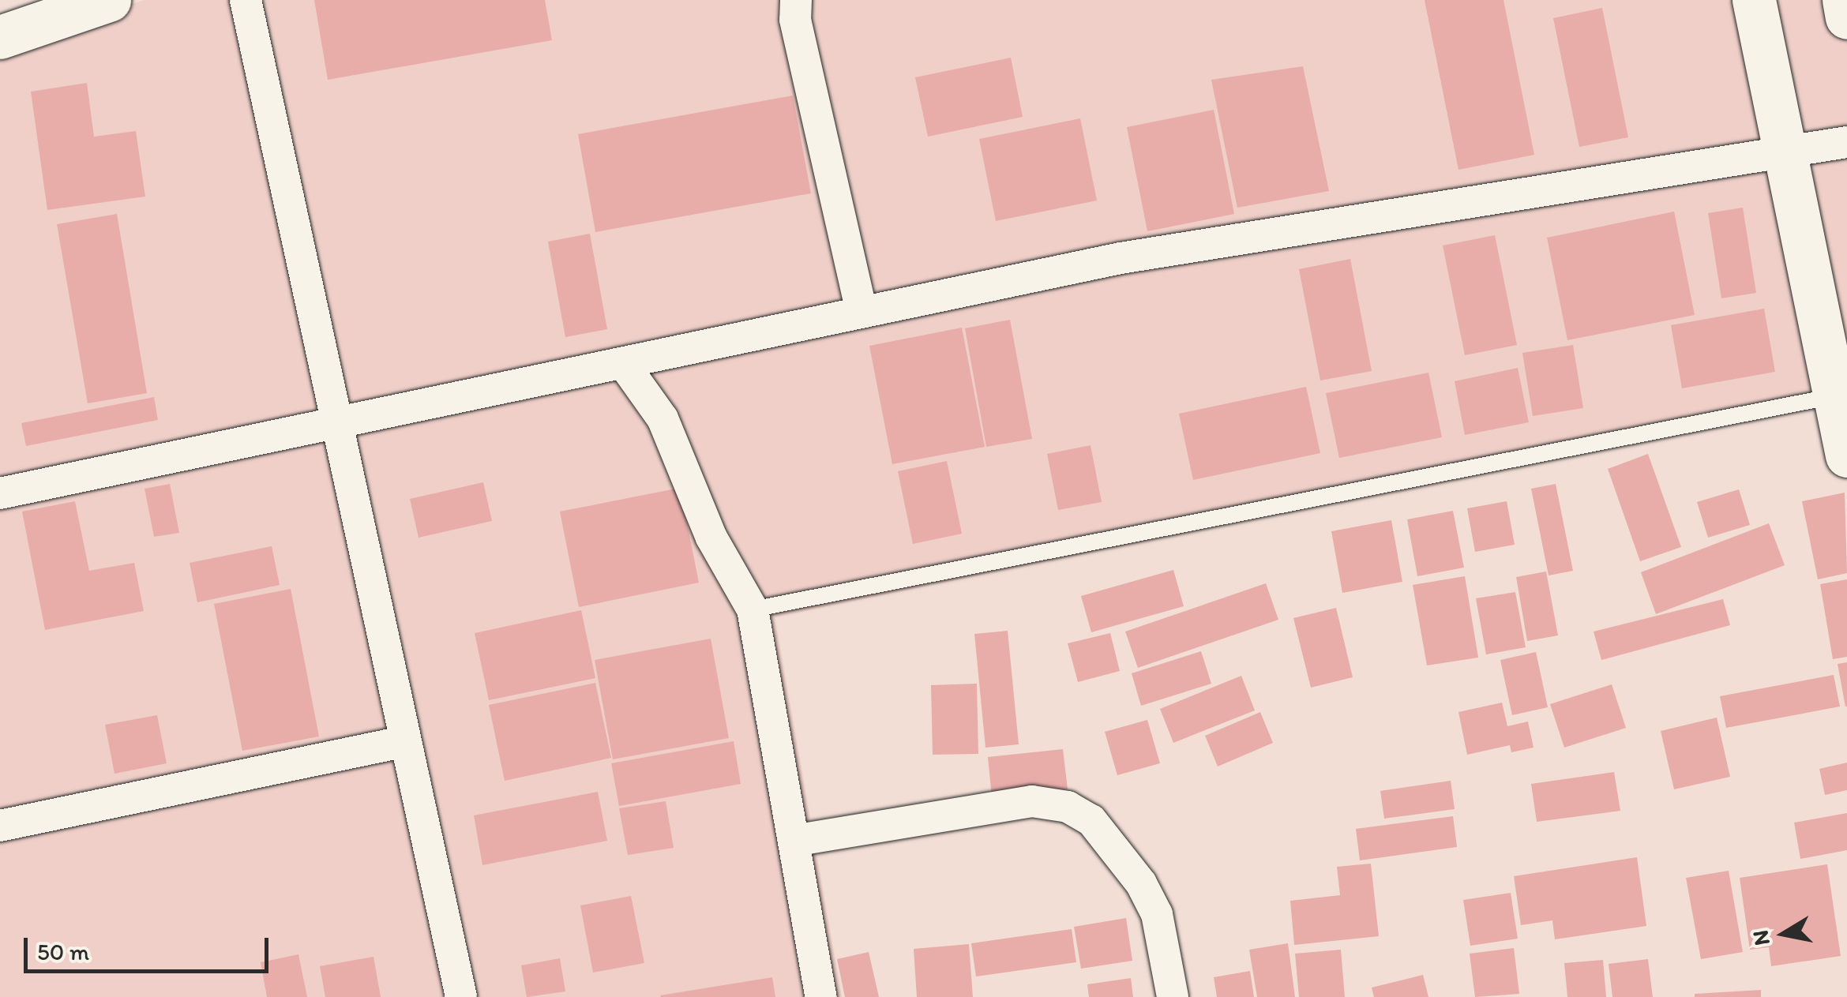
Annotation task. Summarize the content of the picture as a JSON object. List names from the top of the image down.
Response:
{
  "scale_bar": "50 m",
  "north": "left"
}
